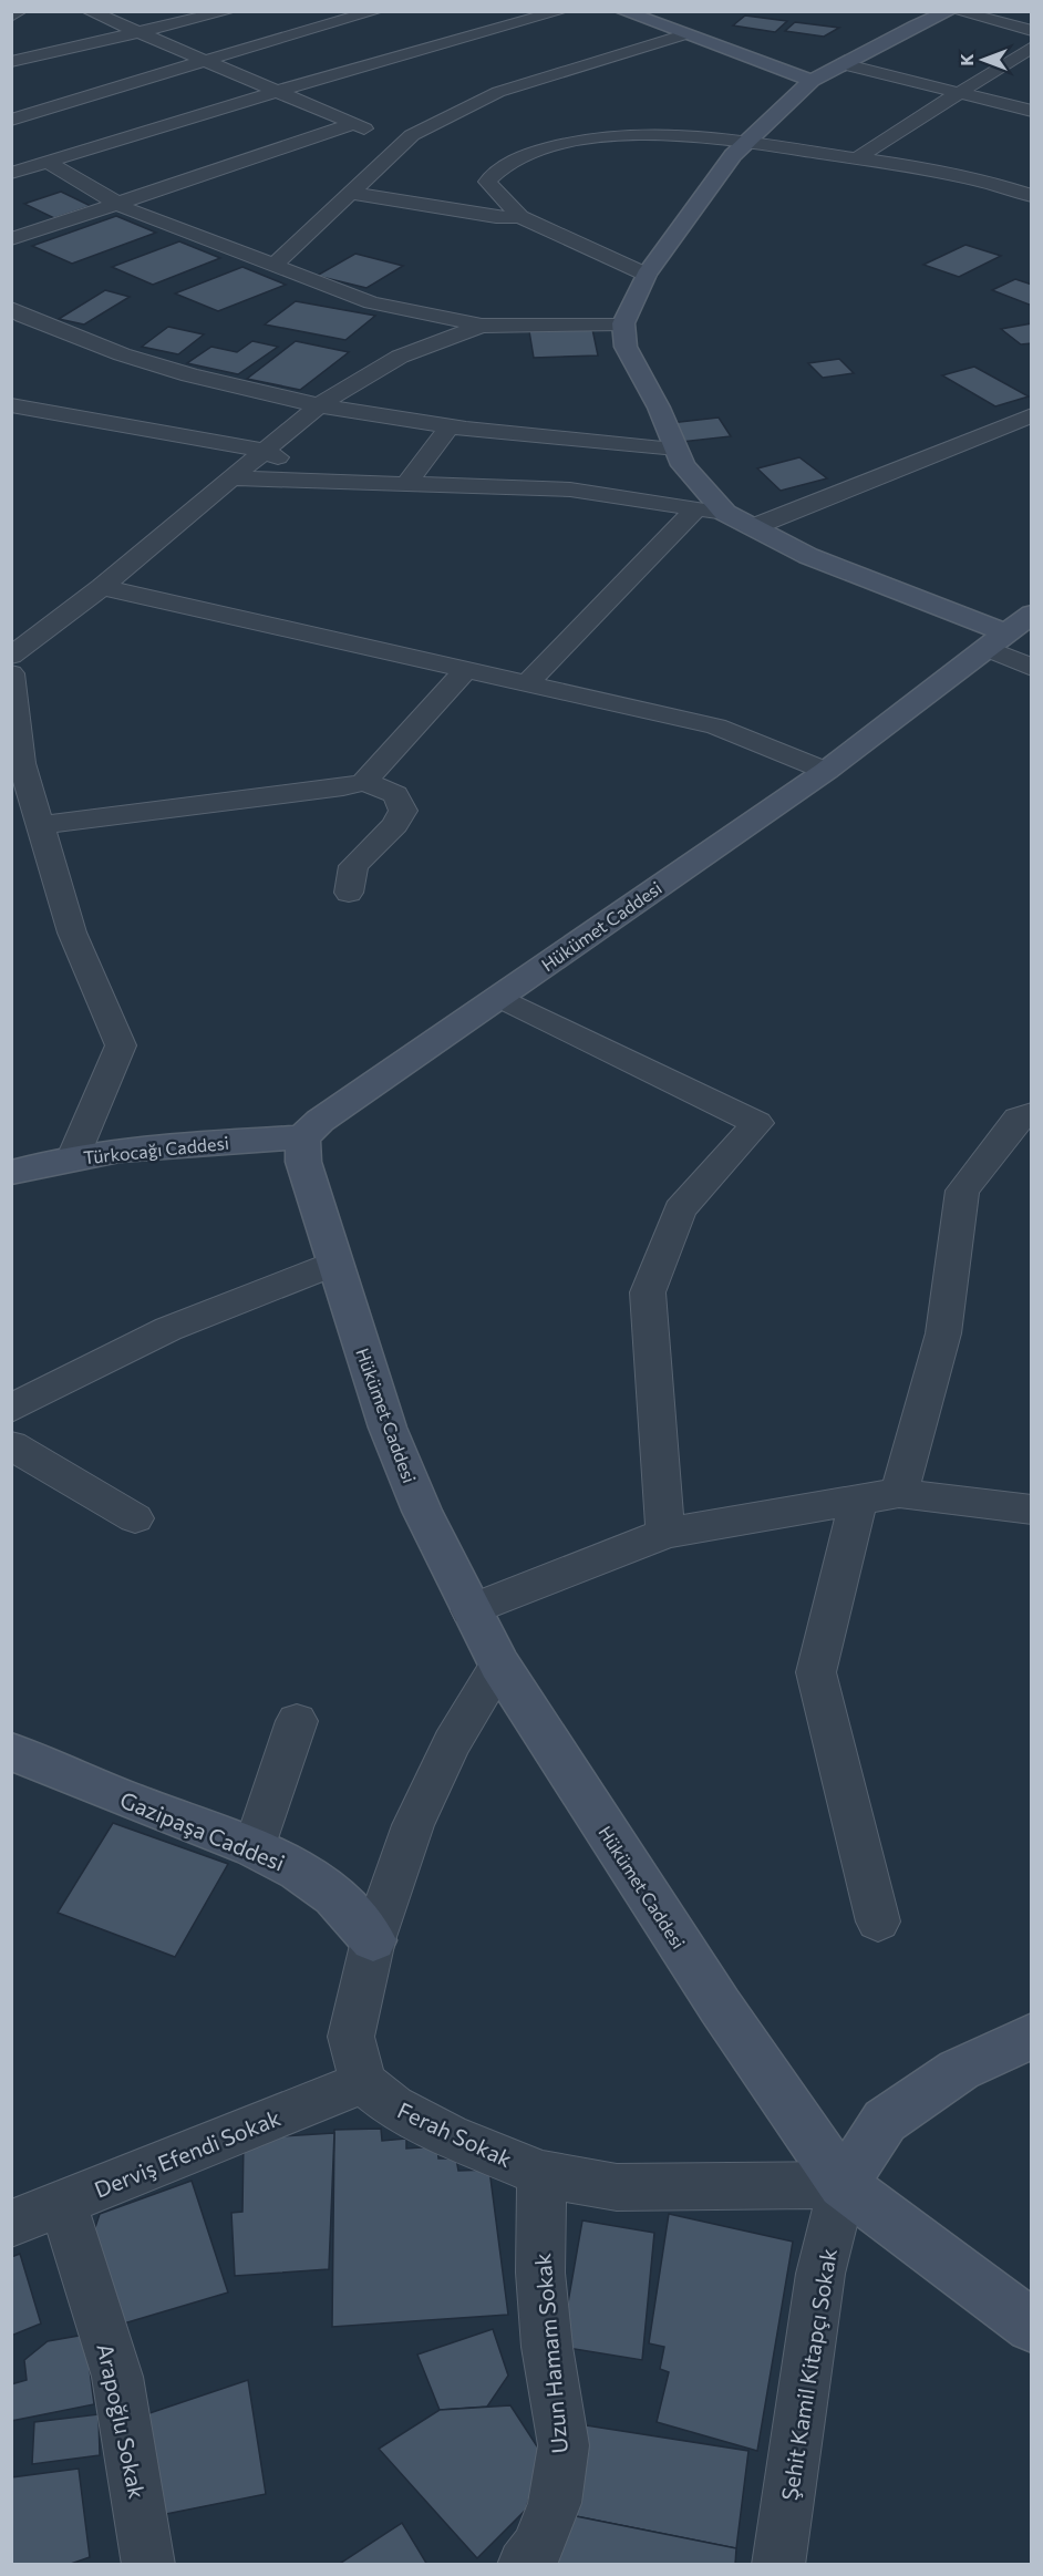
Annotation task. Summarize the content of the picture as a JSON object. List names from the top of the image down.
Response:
{
  "streets": {
    "street": [
      "Hükümet Caddesi",
      "Türkocağı Caddesi",
      "Gazipaşa Caddesi",
      "Ferah Sokak",
      "Derviş Efendi Sokak",
      "Uzun Hamam Sokak",
      "Şehit Kamil Kitapçı Sokak",
      "Arapoğlu Sokak"
    ]
  },
  "crossings": [
    ["Hükümet Caddesi", "Türkocağı Caddesi"],
    ["Hükümet Caddesi", "Ferah Sokak"],
    ["Hükümet Caddesi", "Şehit Kamil Kitapçı Sokak"],
    ["Ferah Sokak", "Derviş Efendi Sokak"],
    ["Ferah Sokak", "Uzun Hamam Sokak"],
    ["Ferah Sokak", "Şehit Kamil Kitapçı Sokak"],
    ["Derviş Efendi Sokak", "Arapoğlu Sokak"]
  ],
  "north": "left"
}
